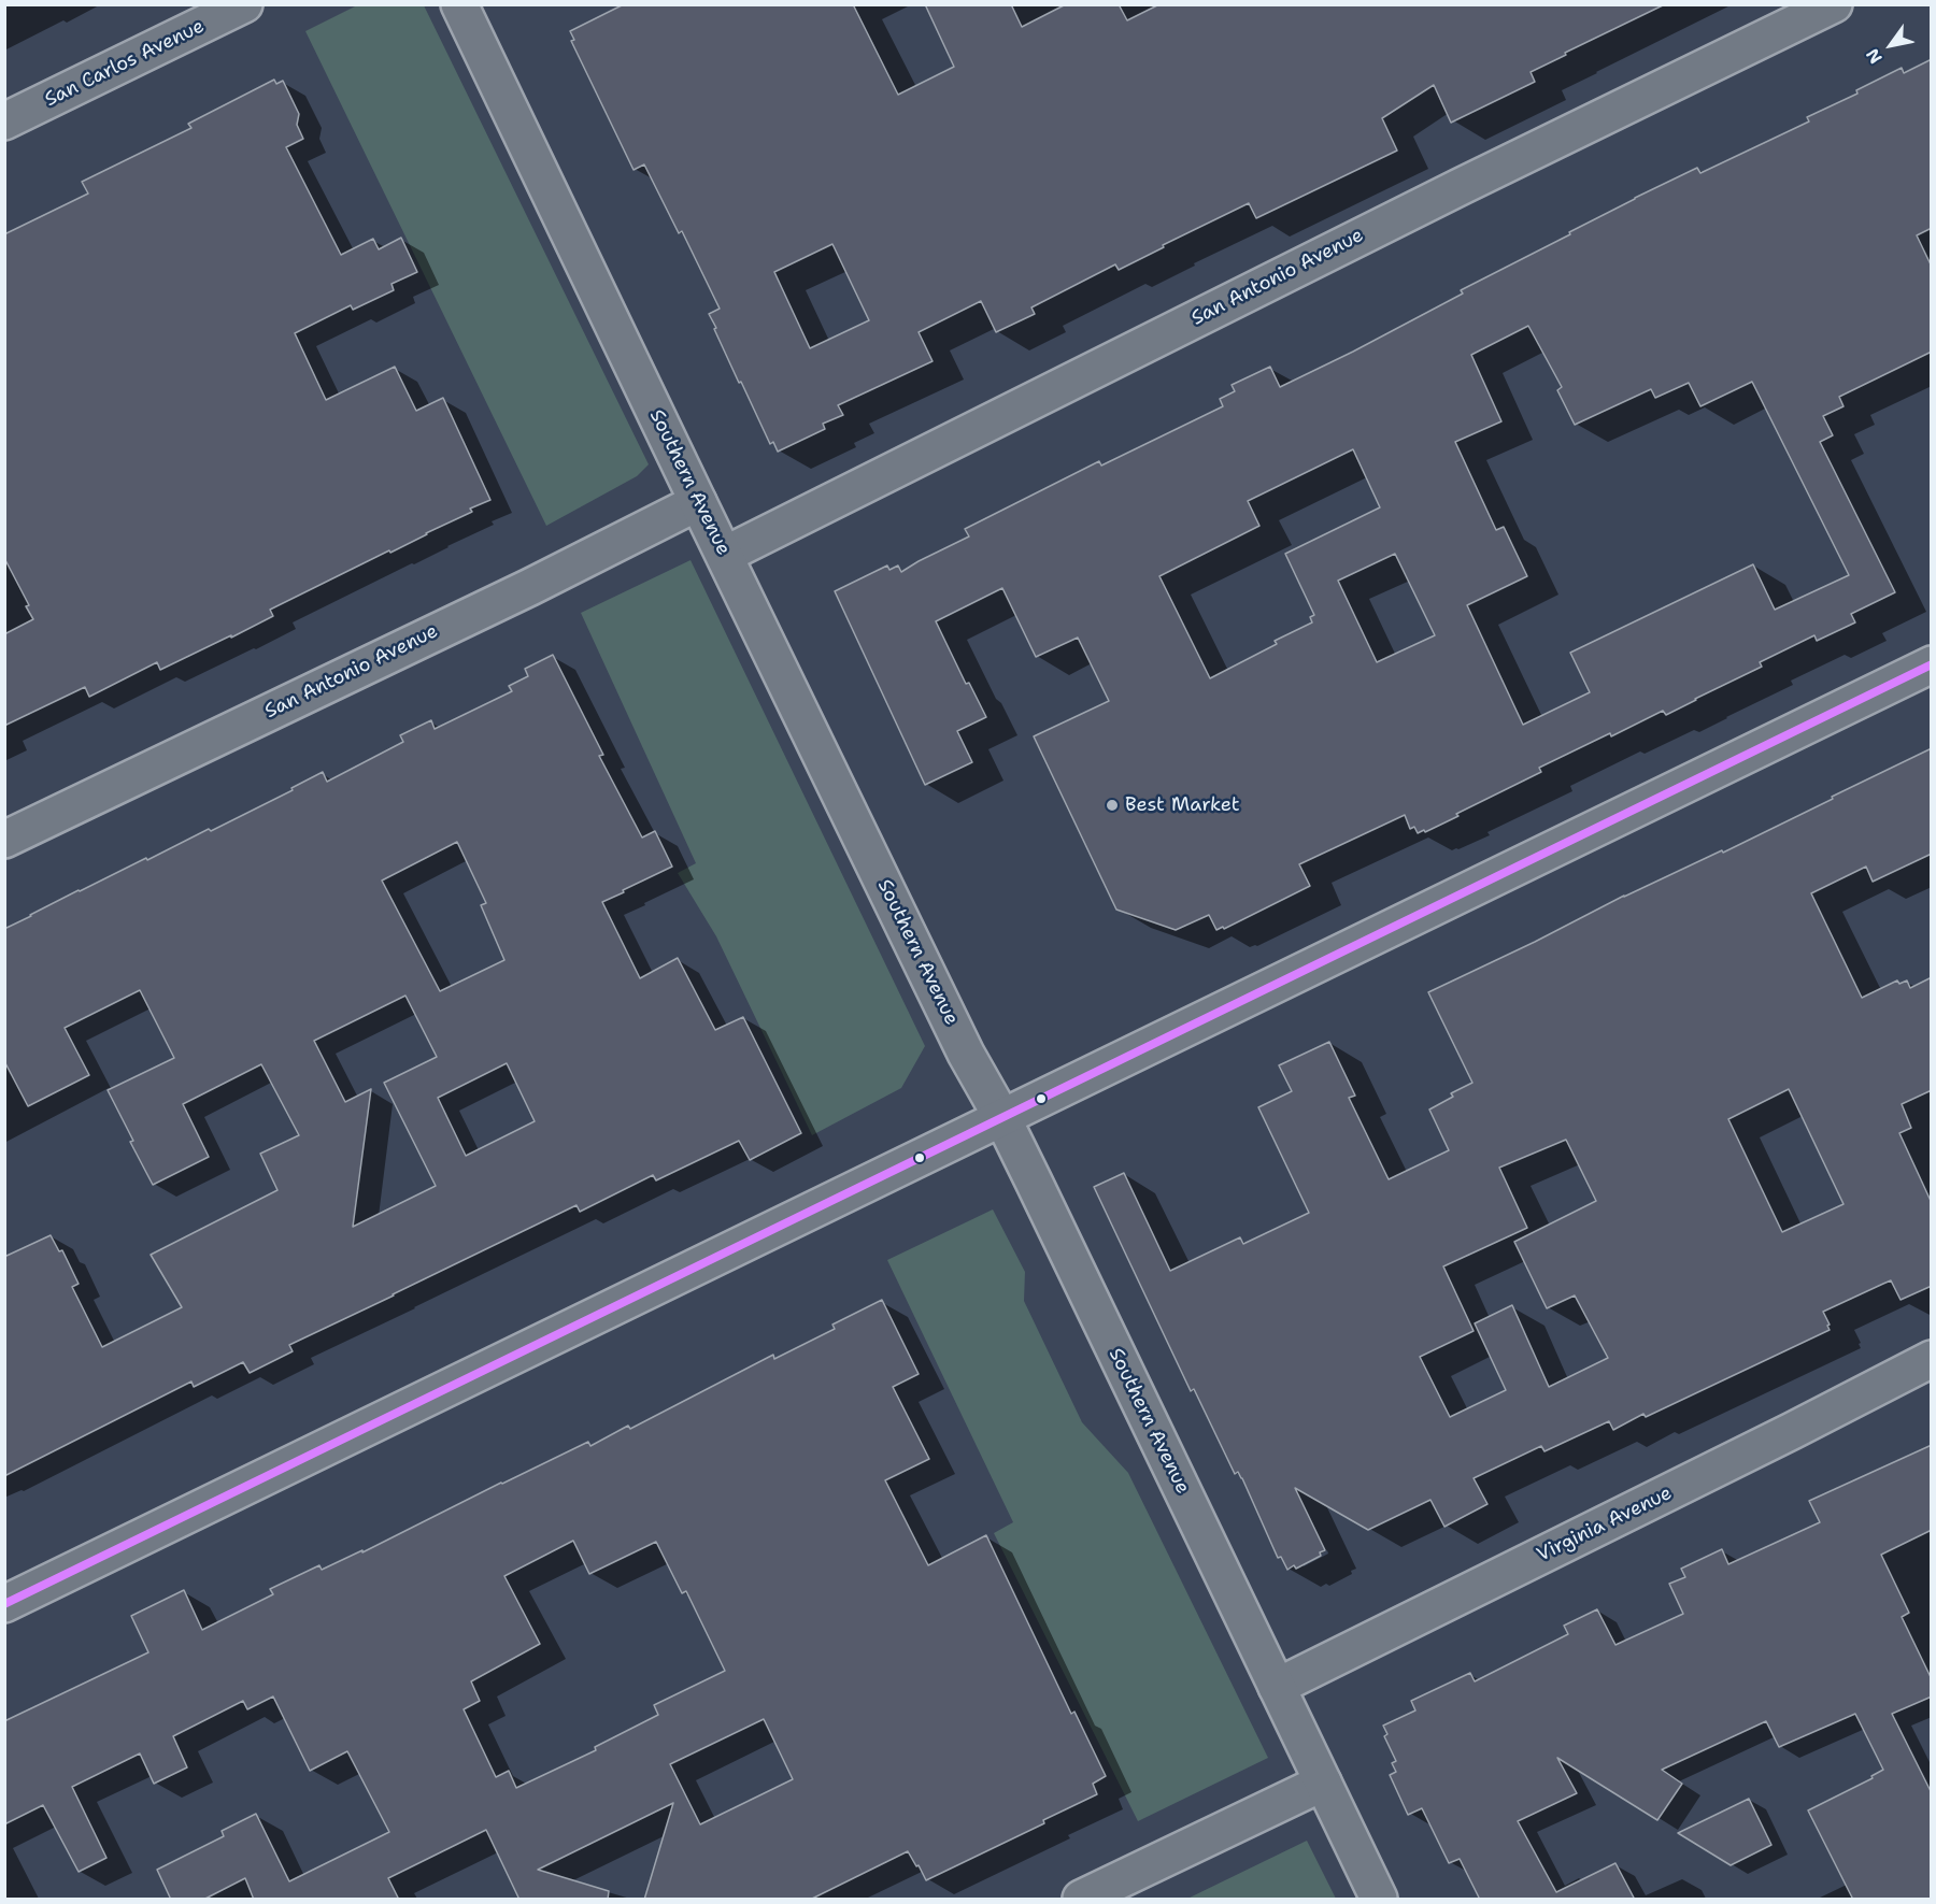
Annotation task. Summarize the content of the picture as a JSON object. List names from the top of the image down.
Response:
{
  "streets": {
    "street": [
      "San Carlos Avenue",
      "San Antonio Avenue",
      "Southern Avenue",
      "Virginia Avenue"
    ]
  },
  "crossings": [
    ["San Antonio Avenue", "Southern Avenue"],
    ["Southern Avenue", "Virginia Avenue"]
  ],
  "places": ["Best Market"],
  "north": "bottom left"
}
